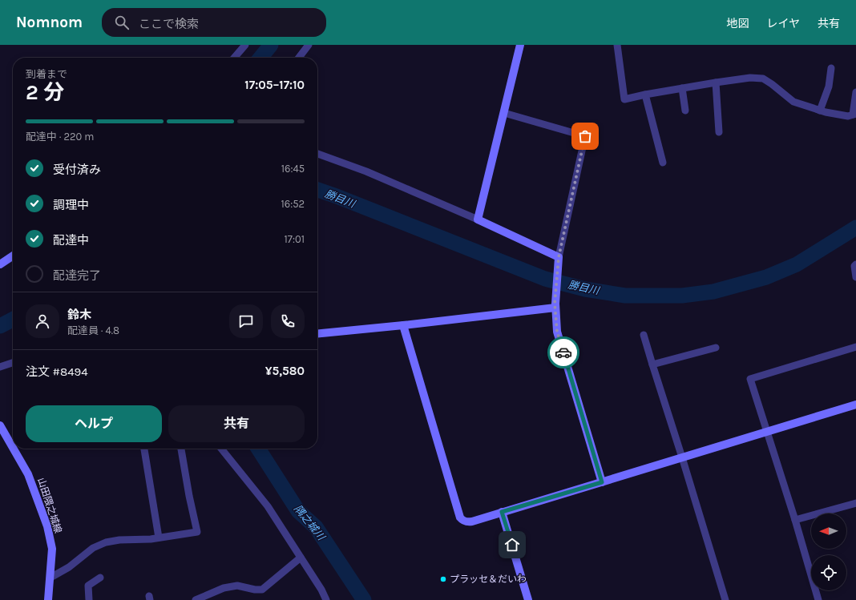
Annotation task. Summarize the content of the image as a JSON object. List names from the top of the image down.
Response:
{
  "streets": {
    "street": ["山田隈之城線"]
  },
  "water": ["勝目川", "隅之城川"],
  "places": ["プラッセ＆だいわ"],
  "north": "left",
  "page": {
    "header": "Nomnom",
    "search": "ここで検索",
    "nav": ["地図", "レイヤ", "共有"],
    "heading": ["2 分", "到着まで", "17:05–17:10"],
    "panel": [
      "鈴木",
      "配達員 · 4.8",
      "注文 #8494",
      "¥5,580"
    ],
    "bar": "配達中 · 220 m",
    "list": [
      ["受付済み", "16:45"],
      ["調理中", "16:52"],
      ["配達中", "17:01"],
      "配達完了"
    ],
    "buttons": ["ヘルプ", "共有"]
  }
}
